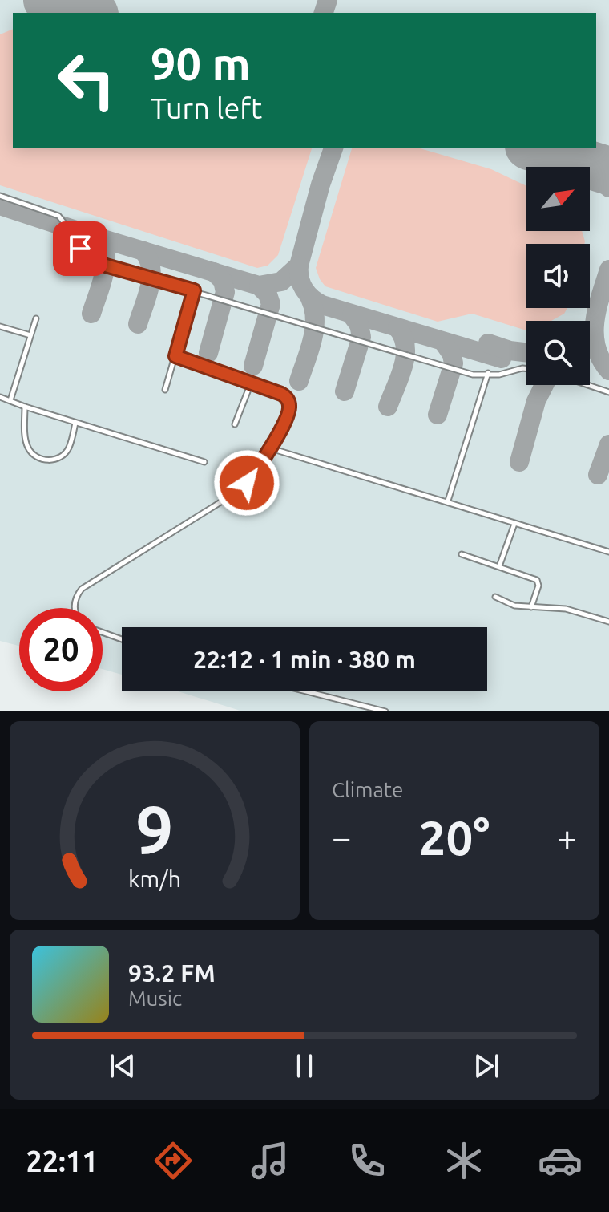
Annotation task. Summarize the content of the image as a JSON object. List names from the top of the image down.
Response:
{
  "north": "top right",
  "page": {
    "turn": ["90 m", "Turn left"],
    "limit": "20",
    "trip": "22:12 · 1 min · 380 m",
    "tile": "Climate",
    "heat": ["−", "20°", "+"],
    "song": ["93.2 FM", "Music"],
    "tabs": "22:11",
    "gauge": ["9", "km/h"]
  }
}
